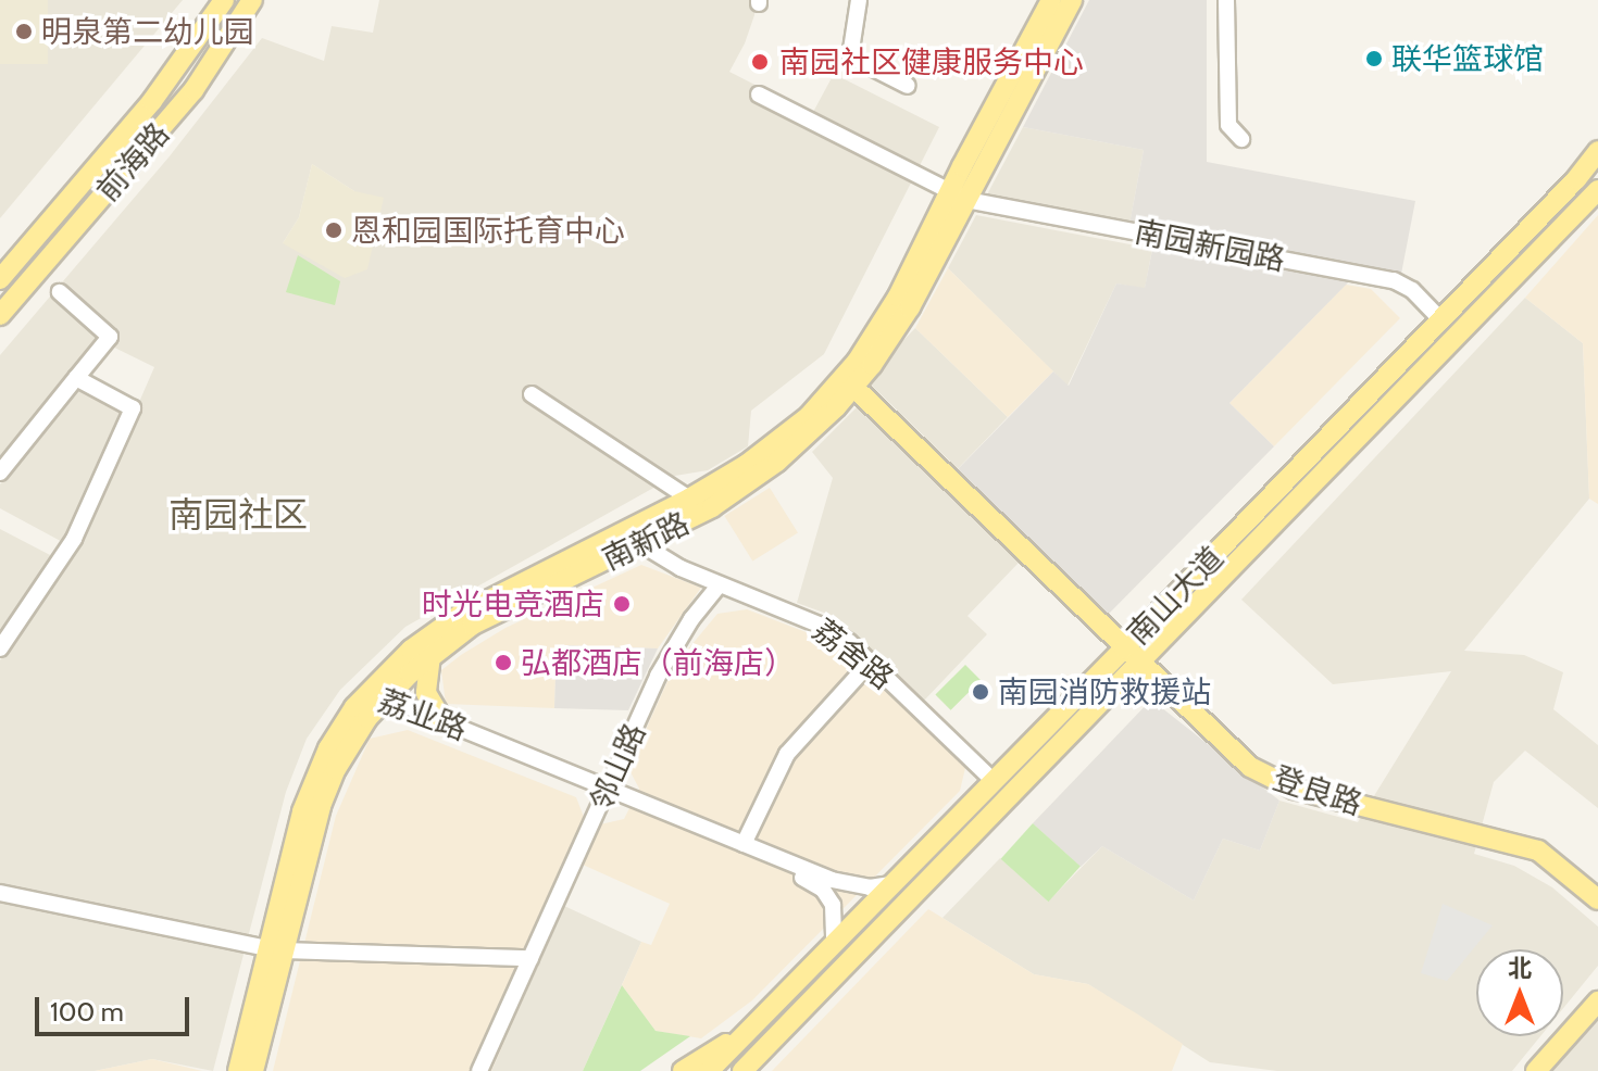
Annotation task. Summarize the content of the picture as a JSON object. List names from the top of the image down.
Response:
{
  "streets": {
    "main road": [
      "前海路",
      "南新路",
      "南山大道",
      "登良路"
    ],
    "street": [
      "南园新园路",
      "荔舍路",
      "荔业路",
      "邻山路"
    ]
  },
  "crossings": [
    ["南园新园路", "南新路"],
    ["南园新园路", "南山大道"],
    ["南新路", "荔舍路"],
    ["南新路", "荔业路"],
    ["南新路", "登良路"],
    ["南山大道", "荔舍路"],
    ["南山大道", "荔业路"],
    ["南山大道", "登良路"],
    ["荔舍路", "邻山路"],
    ["荔业路", "邻山路"]
  ],
  "districts": ["南园社区"],
  "places": [
    "明泉第二幼儿园",
    "联华篮球馆",
    "南园社区健康服务中心",
    "恩和园国际托育中心",
    "时光电竞酒店",
    "弘都酒店（前海店）",
    "南园消防救援站"
  ],
  "scale_bar": "100 m",
  "north": "top"
}
